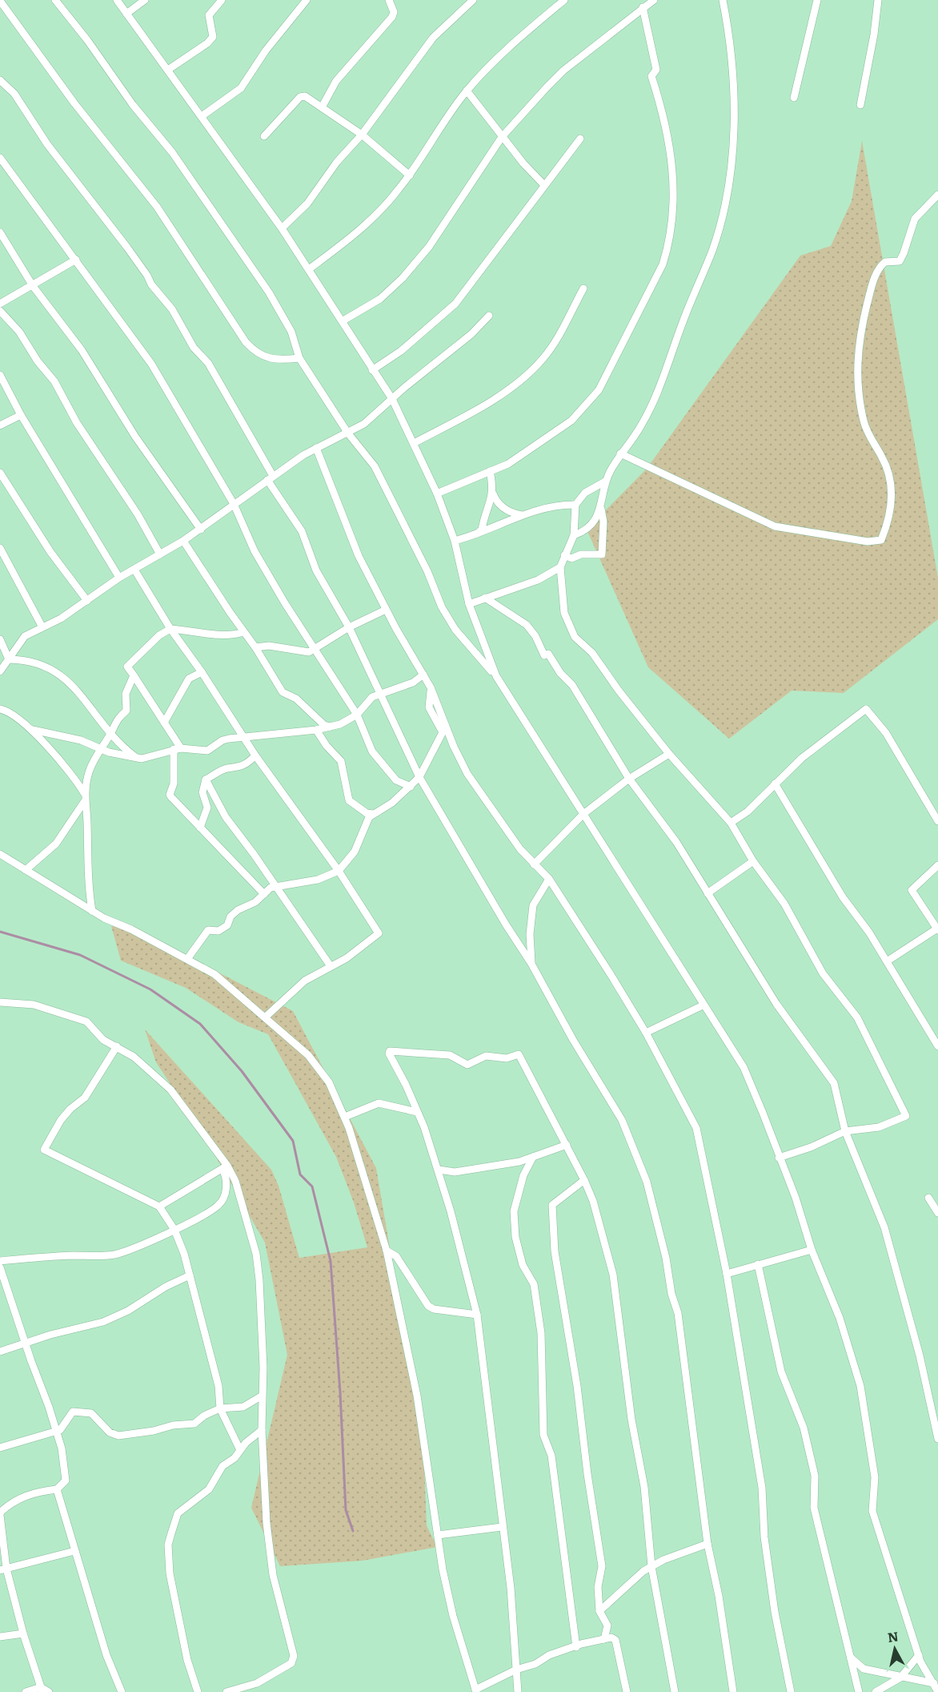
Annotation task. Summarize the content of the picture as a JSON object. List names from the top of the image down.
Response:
{
  "north": "top"
}
